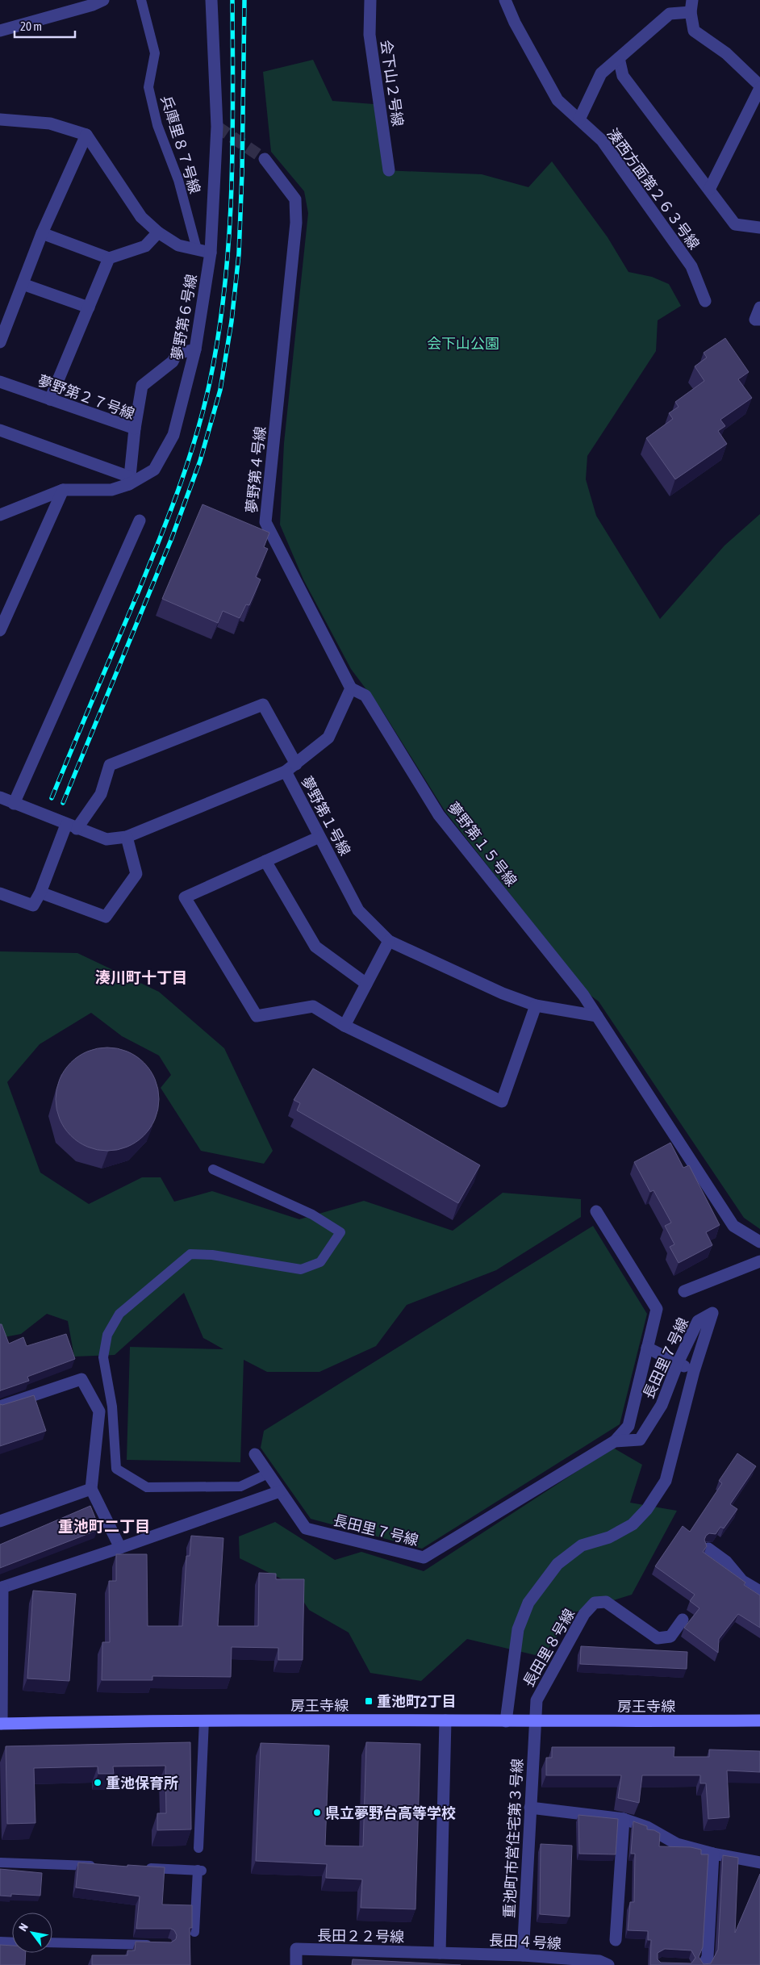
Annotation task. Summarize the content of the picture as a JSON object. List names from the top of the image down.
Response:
{
  "streets": {
    "street": [
      "会下山２号線",
      "湊西方面第２６３号線",
      "夢野第６号線",
      "夢野第２７号線",
      "夢野第４号線",
      "夢野第１号線",
      "夢野第１５号線",
      "長田里７号線",
      "長田里８号線",
      "房王寺線",
      "重池町市営住宅第３号線",
      "長田２２号線",
      "長田４号線"
    ],
    "lane": ["兵庫里８７号線"]
  },
  "crossings": [
    ["夢野第６号線", "夢野第２７号線"],
    ["夢野第４号線", "夢野第１５号線"],
    ["夢野第１号線", "夢野第１５号線"],
    ["長田里７号線", "房王寺線"],
    ["長田里８号線", "房王寺線"],
    ["長田里８号線", "重池町市営住宅第３号線"],
    ["房王寺線", "重池町市営住宅第３号線"],
    ["重池町市営住宅第３号線", "長田４号線"],
    ["長田２２号線", "長田４号線"]
  ],
  "districts": ["湊川町十丁目", "重池町二丁目"],
  "parks": ["会下山公園"],
  "places": {
    "transit": ["重池町2丁目"],
    "other": ["重池保育所", "県立夢野台高等学校"]
  },
  "scale_bar": "20 m",
  "north": "top left"
}
